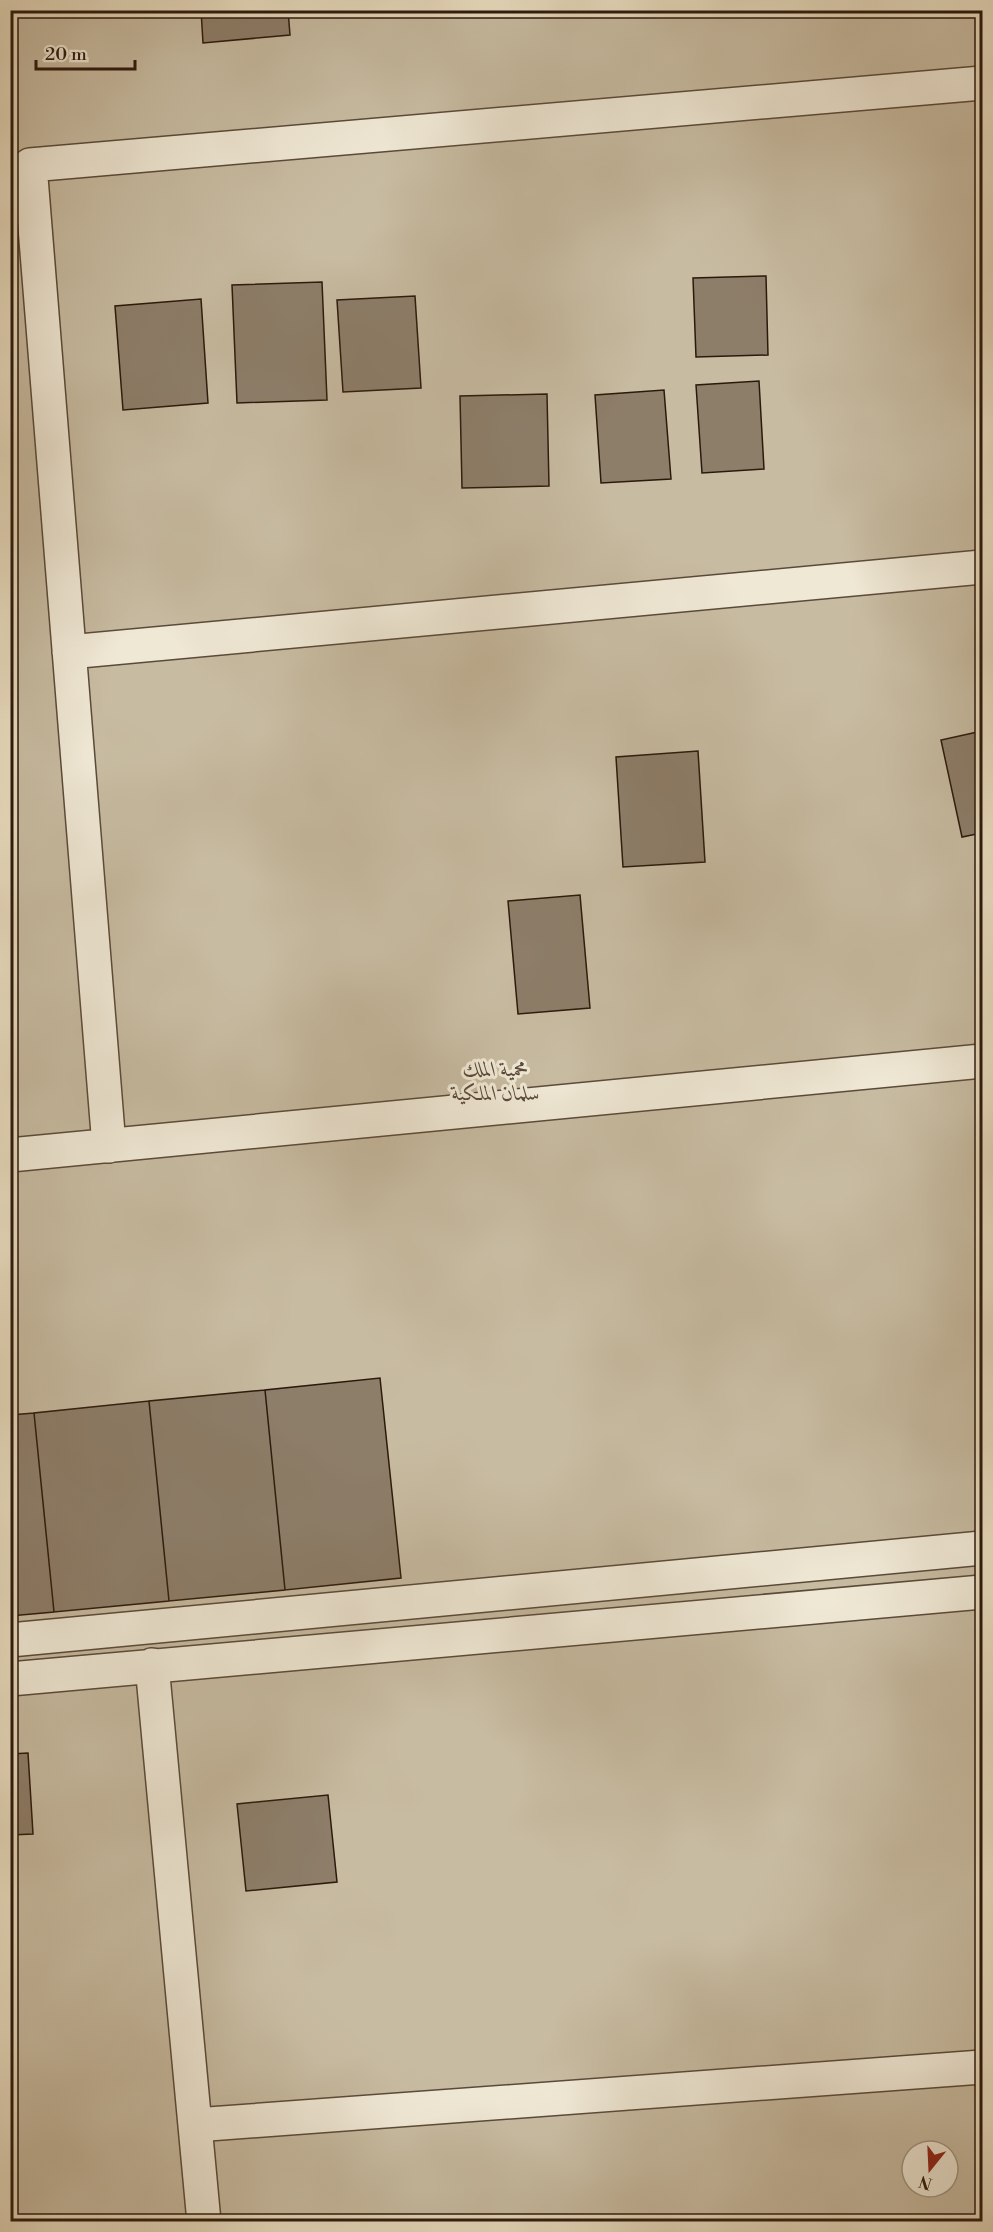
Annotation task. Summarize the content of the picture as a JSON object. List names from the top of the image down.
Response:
{
  "parks": ["محمية الملك سلمان الملكية"],
  "scale_bar": "20 m",
  "north": "bottom"
}
